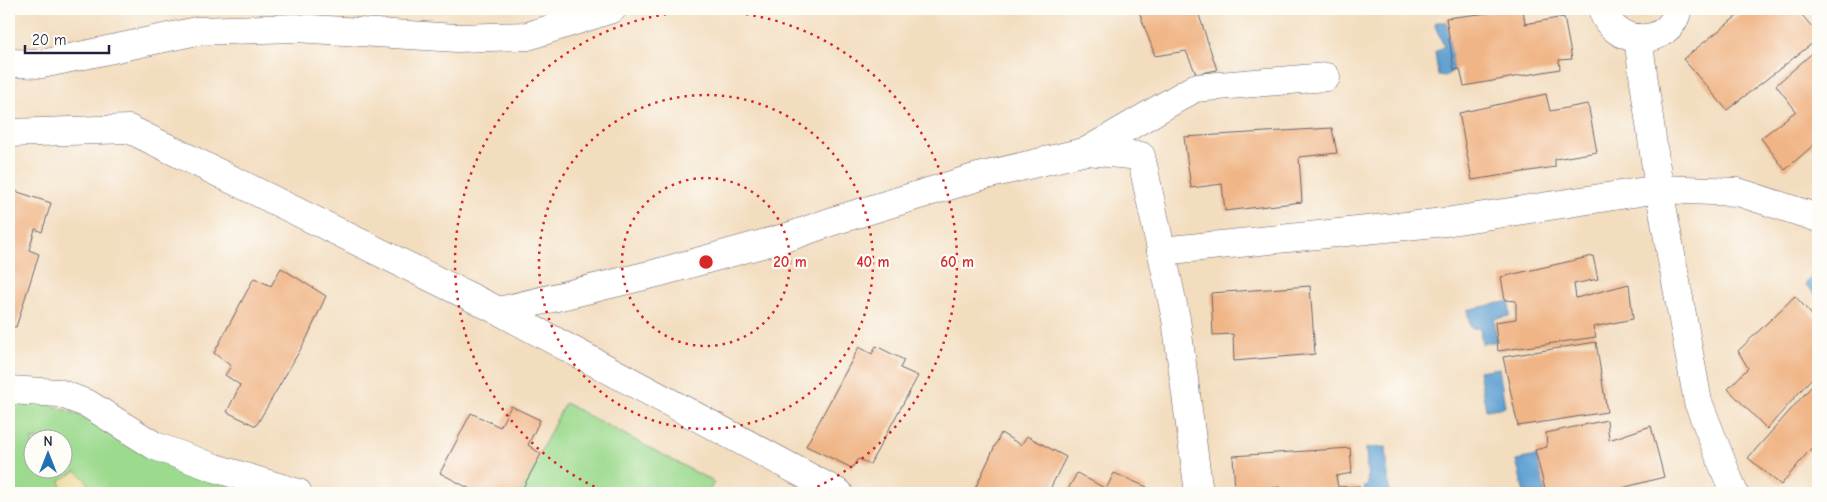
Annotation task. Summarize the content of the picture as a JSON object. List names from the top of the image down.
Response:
{
  "scale_bar": "20 m",
  "north": "top",
  "rings": ["20 m", "40 m", "60 m"]
}
